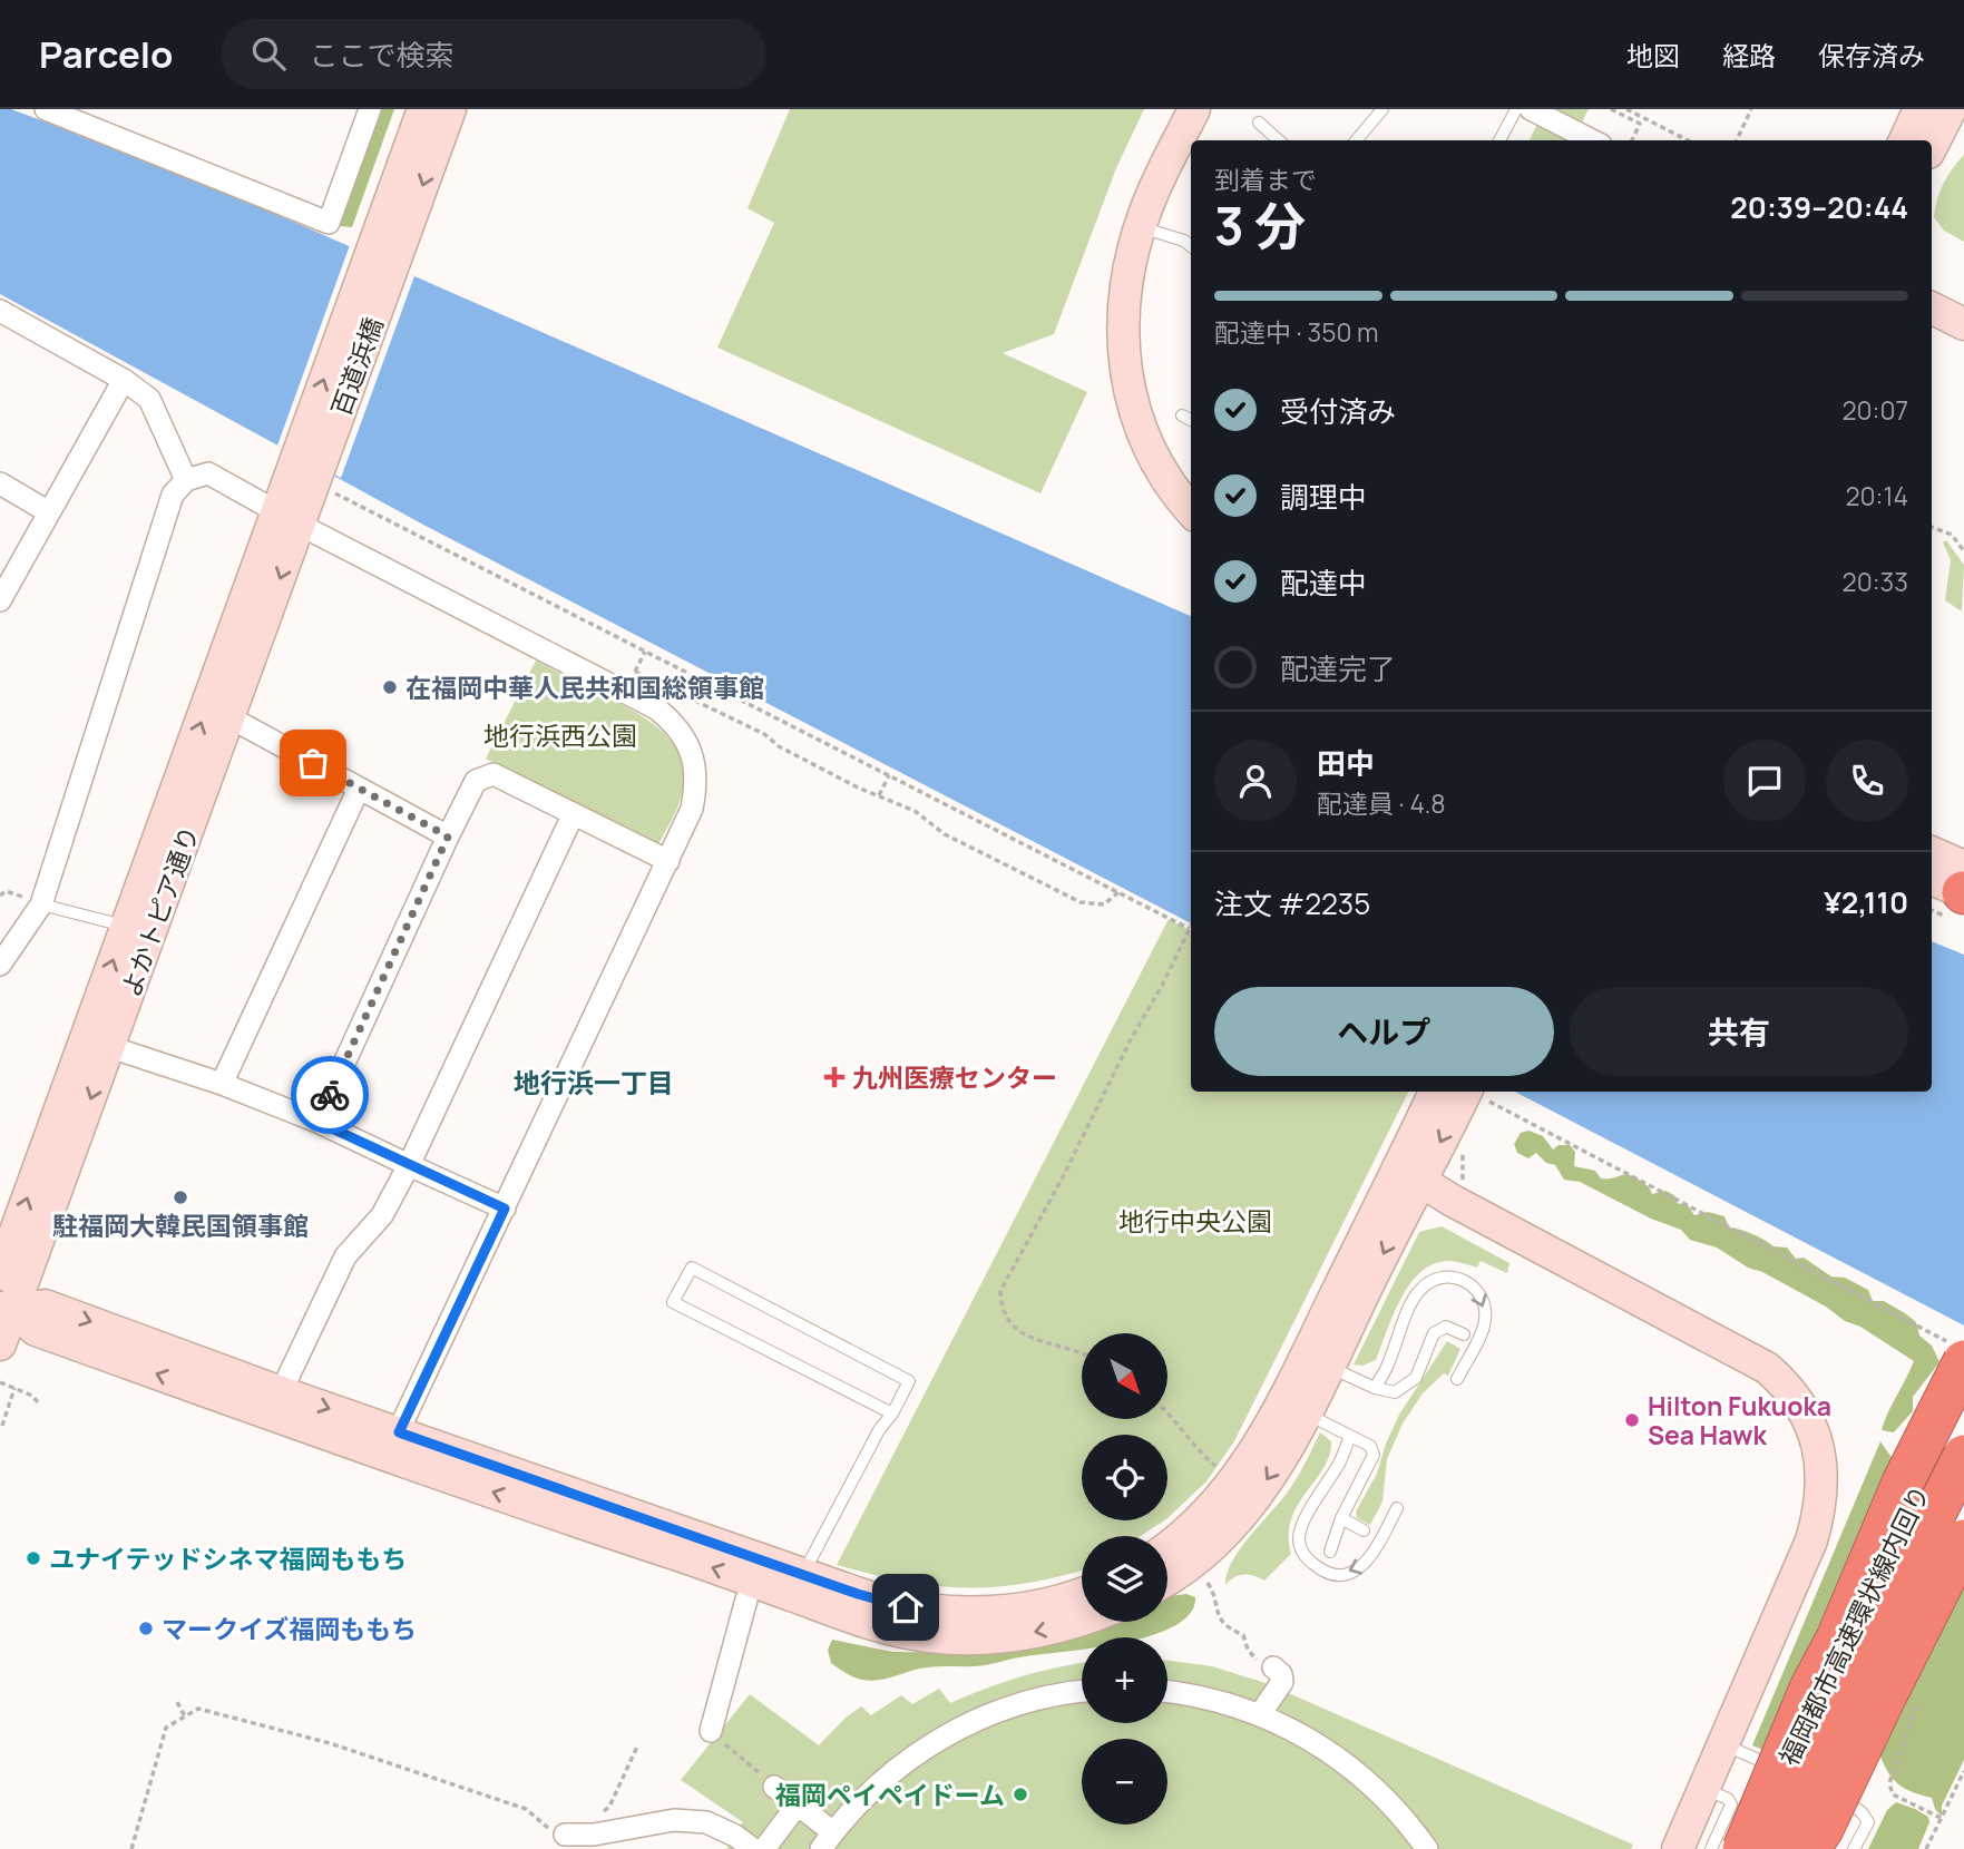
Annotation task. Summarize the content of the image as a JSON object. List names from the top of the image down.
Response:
{
  "streets": {
    "highway": ["福岡都市高速環状線内回り"],
    "street": ["百道浜橋", "よかトピア通り"]
  },
  "crossings": [
    ["百道浜橋", "よかトピア通り"]
  ],
  "districts": ["地行浜一丁目"],
  "parks": ["地行浜西公園", "地行中央公園"],
  "places": {
    "other": [
      "在福岡中華人民共和国総領事館",
      "駐福岡大韓民国領事館",
      "Hilton Fukuoka Sea Hawk",
      "ユナイテッドシネマ福岡ももち",
      "マークイズ福岡ももち",
      "福岡ペイペイドーム"
    ],
    "health": ["九州医療センター"]
  },
  "north": "bottom right",
  "page": {
    "header": "Parcelo",
    "search": "ここで検索",
    "nav": ["地図", "経路", "保存済み"],
    "heading": ["3 分", "到着まで", "20:39–20:44"],
    "panel": [
      "田中",
      "配達員 · 4.8",
      "注文 #2235",
      "¥2,110"
    ],
    "bar": "配達中 · 350 m",
    "list": [
      ["受付済み", "20:07"],
      ["調理中", "20:14"],
      ["配達中", "20:33"],
      "配達完了"
    ],
    "buttons": ["ヘルプ", "共有"],
    "map_buttons": ["+", "−"]
  }
}
